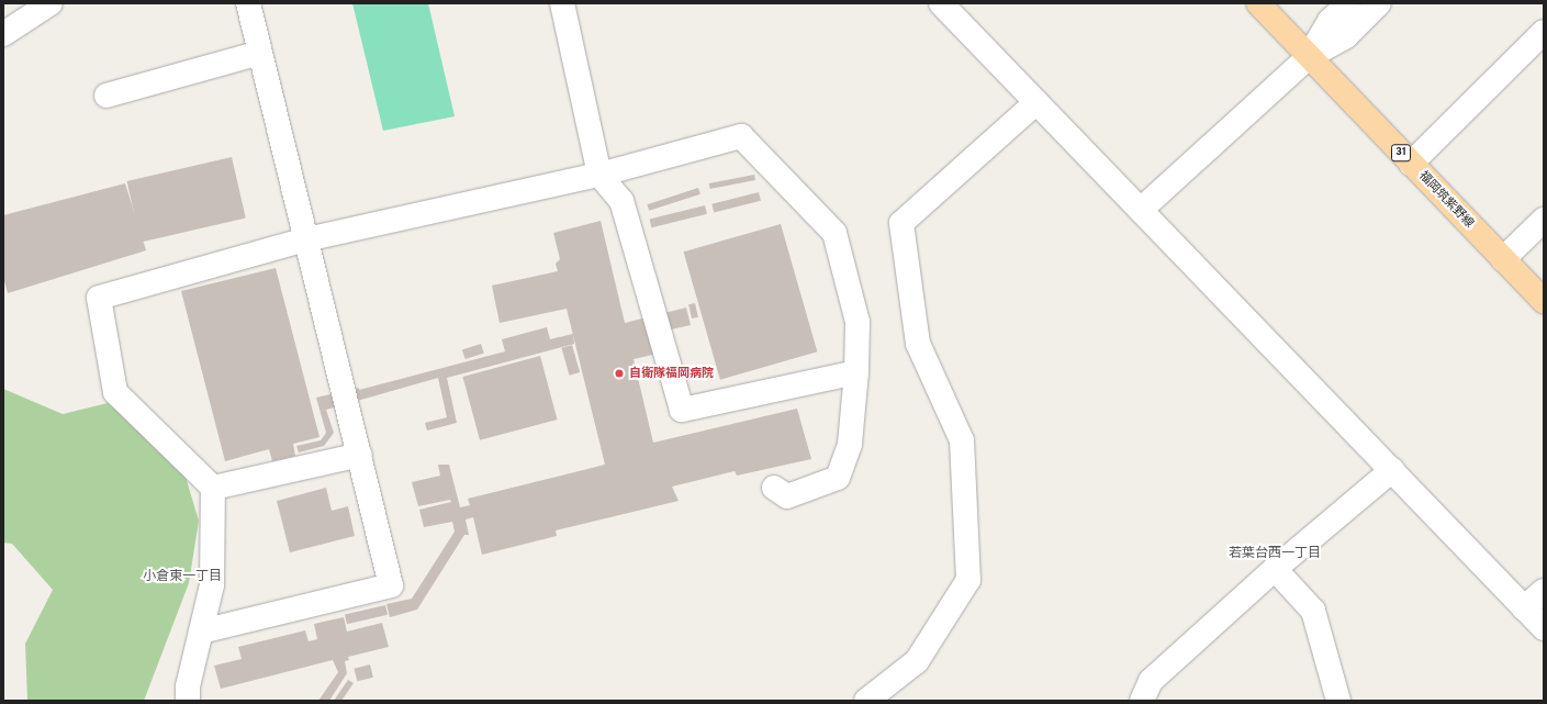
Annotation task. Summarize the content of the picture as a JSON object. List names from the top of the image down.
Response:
{
  "streets": {
    "main road": ["31", "福岡筑紫野線"]
  },
  "districts": ["若葉台西一丁目", "小倉東一丁目"],
  "places": ["自衛隊福岡病院"]
}
